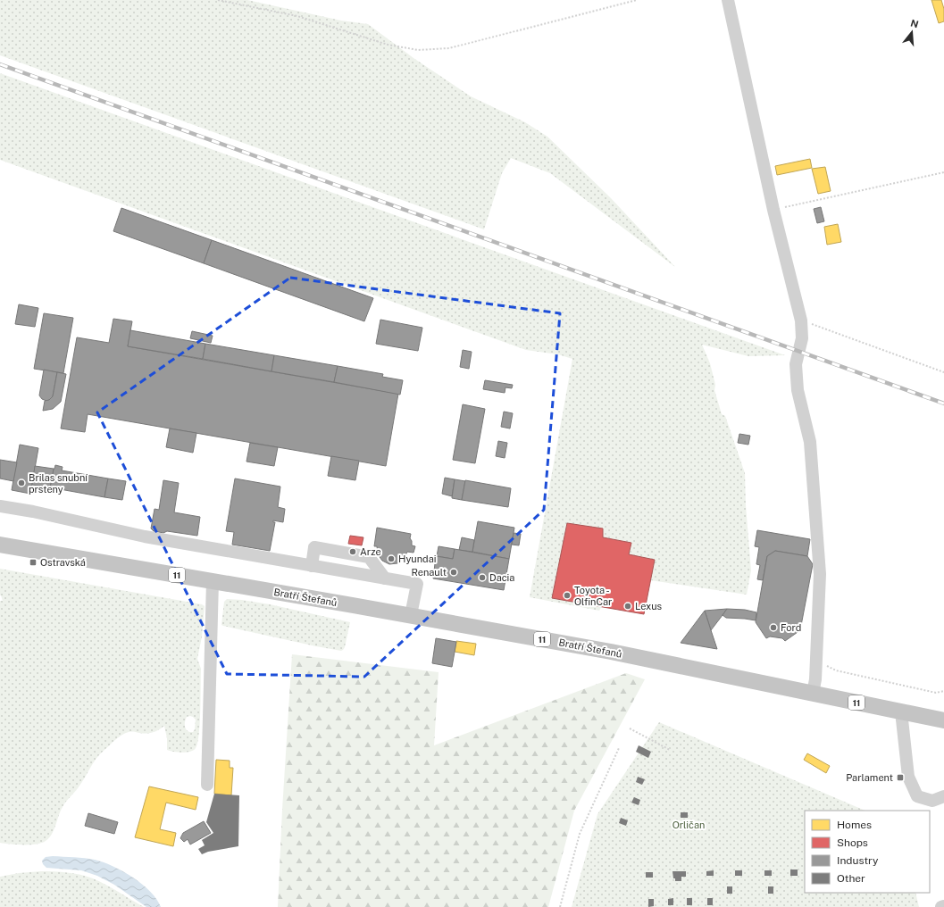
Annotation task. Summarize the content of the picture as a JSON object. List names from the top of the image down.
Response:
{
  "streets": {
    "main road": ["11", "Bratří Štefanů"]
  },
  "parks": ["Orličan"],
  "places": {
    "other": [
      "Brilas snubní prsteny",
      "Arze",
      "Hyundai",
      "Renault",
      "Dacia",
      "Toyota - OlfinCar",
      "Lexus",
      "Ford"
    ],
    "transit": ["Ostravská", "Parlament"]
  },
  "legend": [
    "Homes",
    "Shops",
    "Industry",
    "Other"
  ],
  "north": "top"
}
